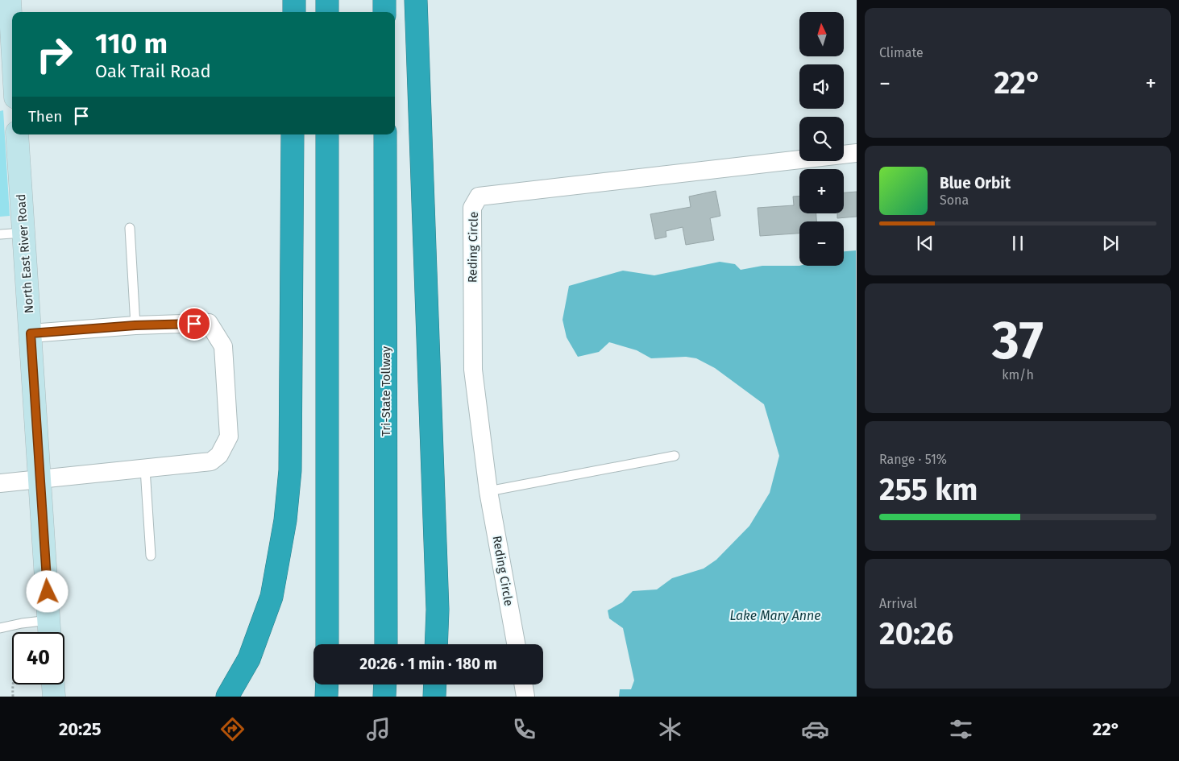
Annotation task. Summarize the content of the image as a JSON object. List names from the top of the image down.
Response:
{
  "streets": {
    "highway": ["Tri-State Tollway"],
    "street": ["Reding Circle", "North East River Road"]
  },
  "water": ["Lake Mary Anne"],
  "north": "top",
  "page": {
    "tile": [
      "Climate",
      ["37", "km/h"],
      ["Range · 51%", "255 km"],
      ["Arrival", "20:26"]
    ],
    "map_buttons": ["+", "−"],
    "turn": ["110 m", "Oak Trail Road"],
    "heat": ["−", "22°", "+"],
    "then": "Then",
    "song": ["Blue Orbit", "Sona"],
    "limit": "40",
    "trip": "20:26 · 1 min · 180 m",
    "tabs": ["20:25", "22°"]
  }
}
